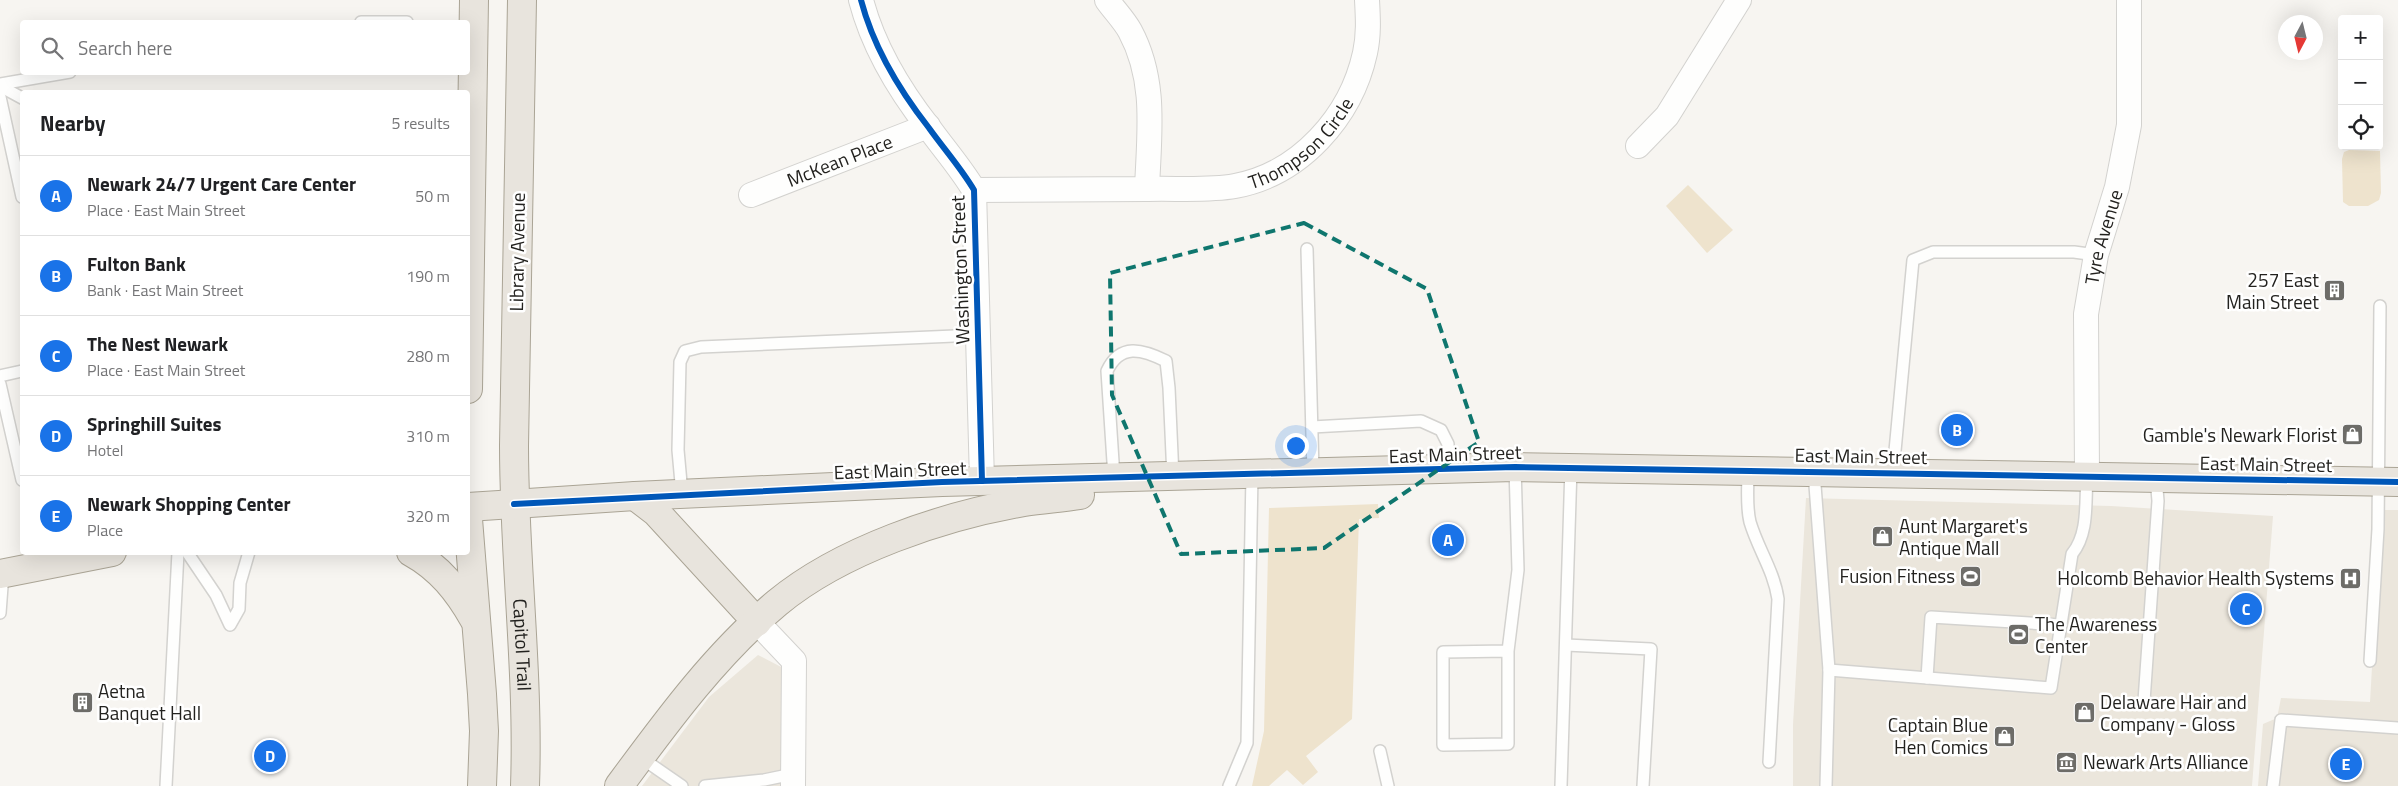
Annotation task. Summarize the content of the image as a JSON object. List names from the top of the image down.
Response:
{
  "streets": {
    "main road": ["Library Avenue", "East Main Street", "Capitol Trail"],
    "street": [
      "Thompson Circle",
      "McKean Place",
      "Tyre Avenue",
      "Washington Street"
    ]
  },
  "crossings": [
    ["Thompson Circle", "Washington Street"],
    ["McKean Place", "Washington Street"],
    ["Tyre Avenue", "East Main Street"],
    ["Library Avenue", "East Main Street"],
    ["Library Avenue", "Capitol Trail"],
    ["Washington Street", "East Main Street"],
    ["East Main Street", "Capitol Trail"]
  ],
  "places": {
    "building": ["257 East Main Street", "Aetna Banquet Hall"],
    "shop": [
      "Gamble's Newark Florist",
      "Aunt Margaret's Antique Mall",
      "Delaware Hair and Company - Gloss",
      "Captain Blue Hen Comics"
    ],
    "sports": ["Fusion Fitness", "The Awareness Center"],
    "hospital": ["Holcomb Behavior Health Systems"],
    "museum": ["Newark Arts Alliance"]
  },
  "north": "bottom",
  "page": {
    "map_buttons": ["+", "−"],
    "search": "Search here",
    "heading": ["Nearby", "5 results"],
    "list": [
      {
        "mark": "A",
        "name": "Newark 24/7 Urgent Care Center",
        "note": "Place · East Main Street",
        "value": "50 m"
      },
      {
        "mark": "B",
        "name": "Fulton Bank",
        "note": "Bank · East Main Street",
        "value": "190 m"
      },
      {
        "mark": "C",
        "name": "The Nest Newark",
        "note": "Place · East Main Street",
        "value": "280 m"
      },
      {
        "mark": "D",
        "name": "Springhill Suites",
        "note": "Hotel",
        "value": "310 m"
      },
      {
        "mark": "E",
        "name": "Newark Shopping Center",
        "note": "Place",
        "value": "320 m"
      }
    ],
    "pins": [
      "B",
      "A",
      "C",
      "D",
      "E"
    ]
  }
}
